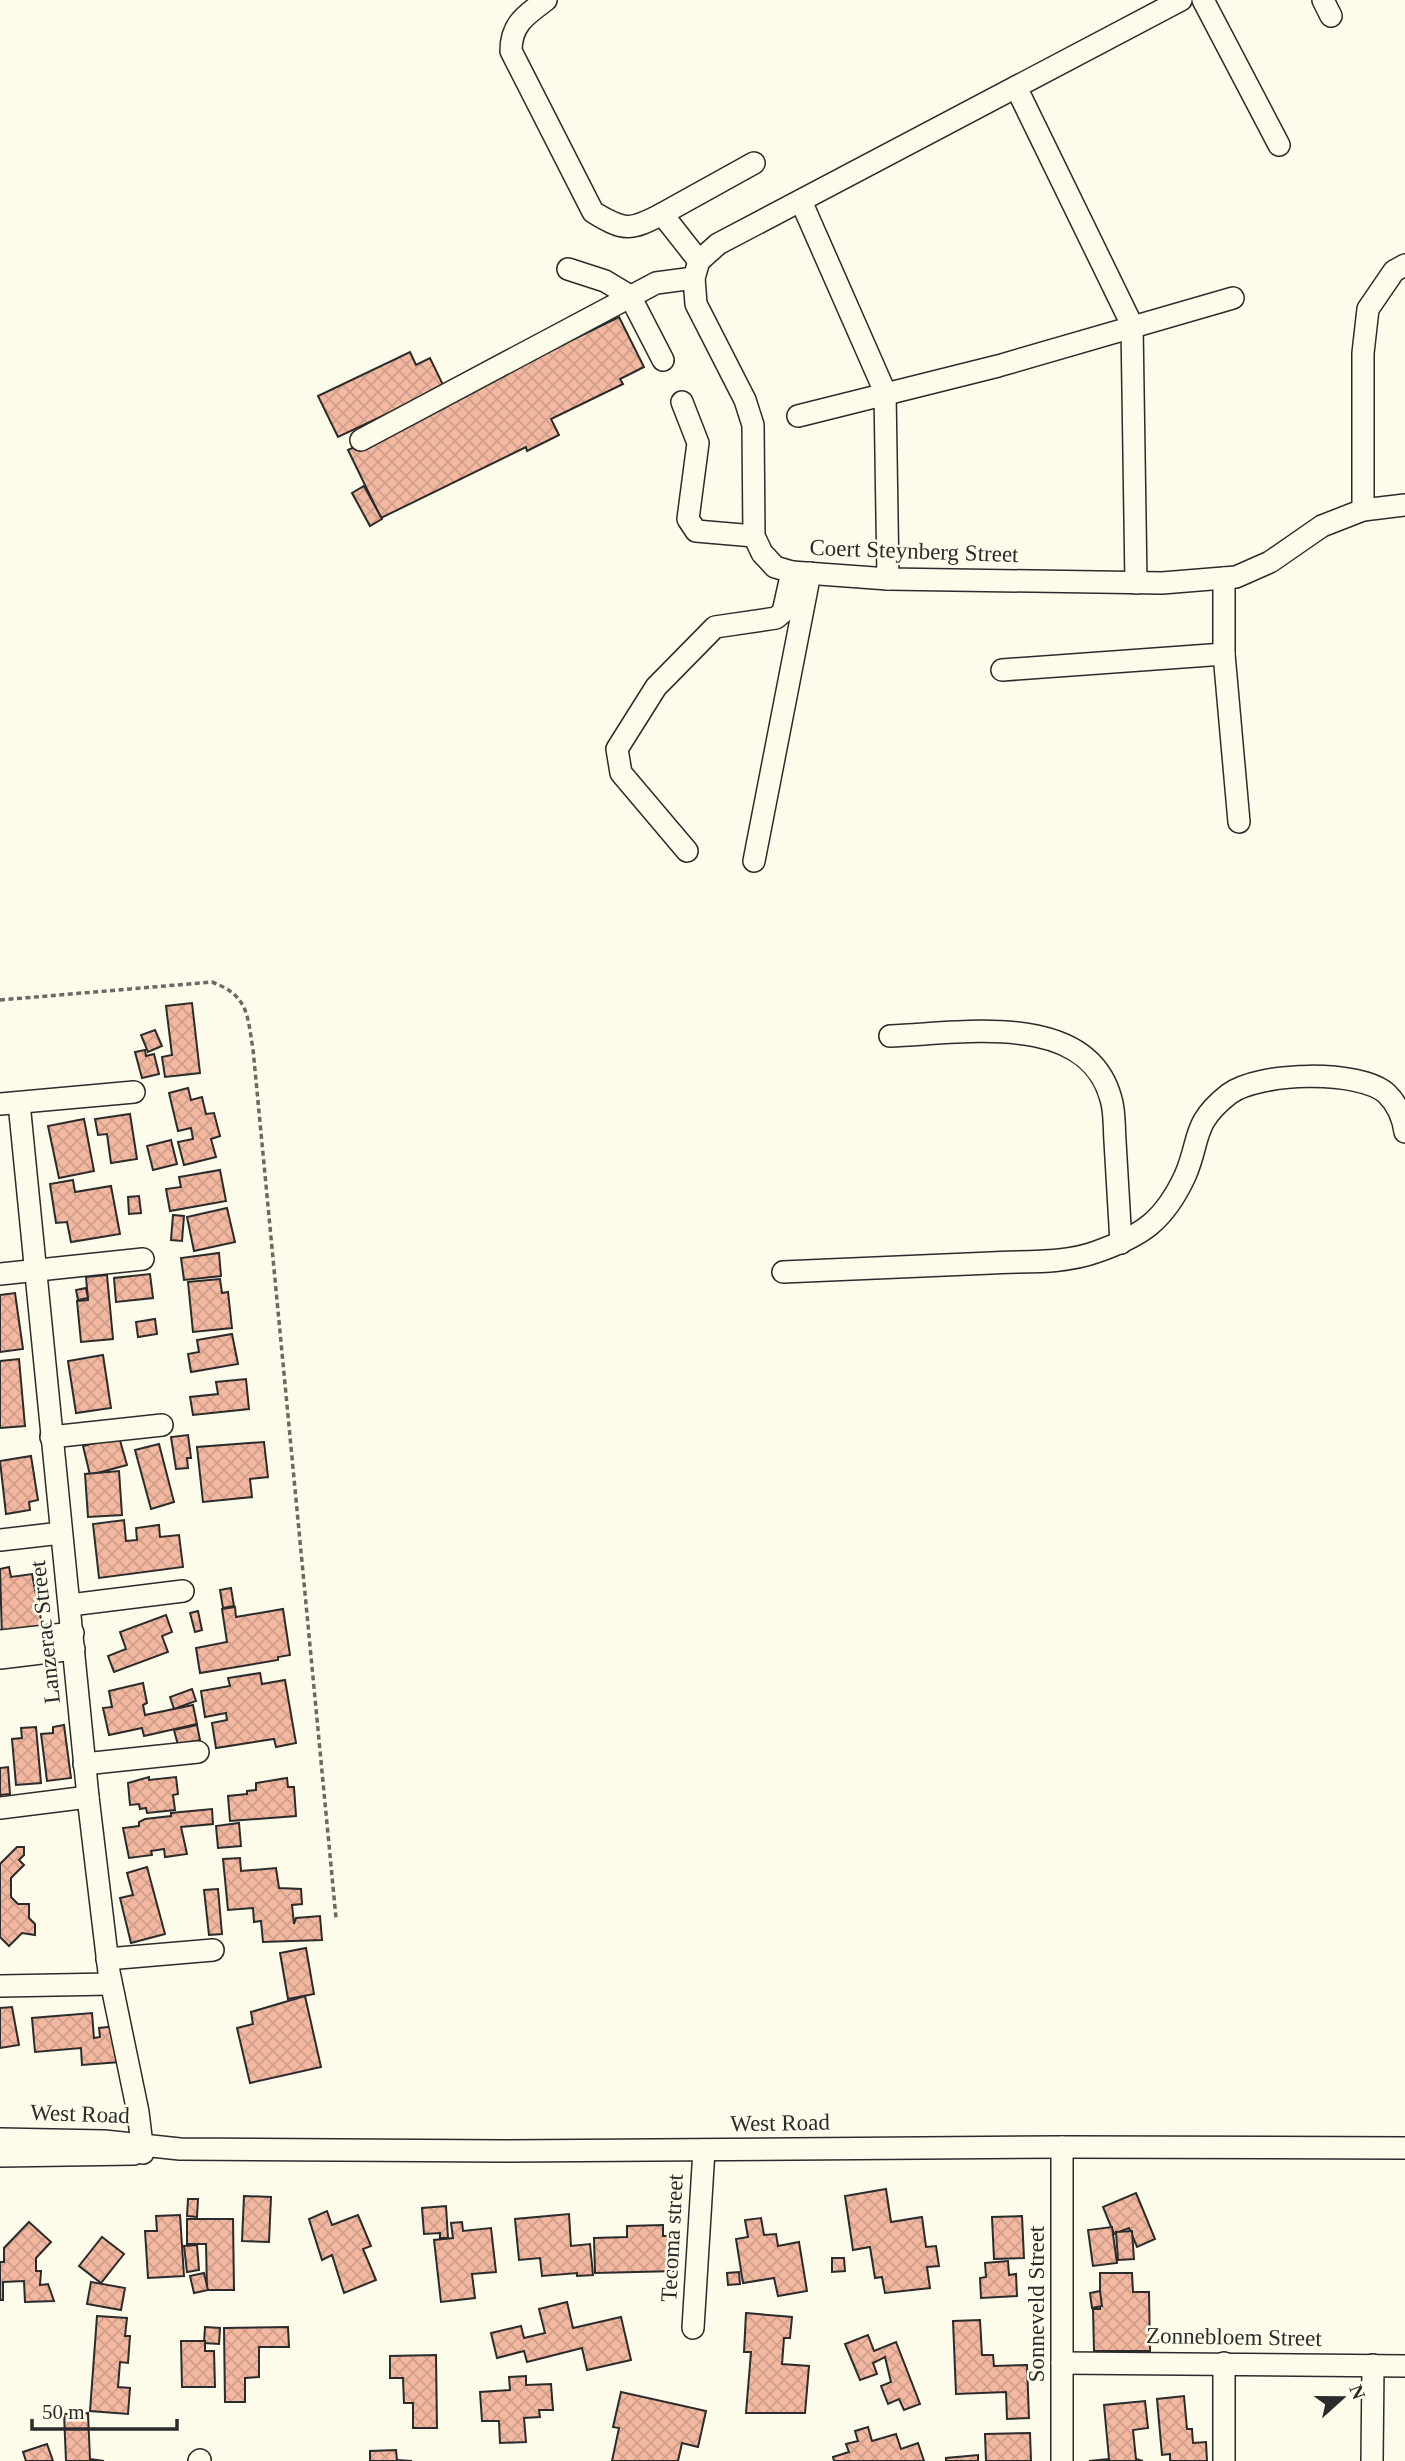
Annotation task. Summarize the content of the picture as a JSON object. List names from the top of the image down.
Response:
{
  "streets": {
    "street": [
      "Coert Steynberg Street",
      "Lanzerac Street",
      "West Road",
      "Tecoma street",
      "Sonneveld Street",
      "Zonnebloem Street"
    ]
  },
  "crossings": [
    ["Lanzerac Street", "West Road"],
    ["West Road", "Tecoma street"],
    ["West Road", "Sonneveld Street"],
    ["Sonneveld Street", "Zonnebloem Street"]
  ],
  "scale_bar": "50 m",
  "north": "right"
}
